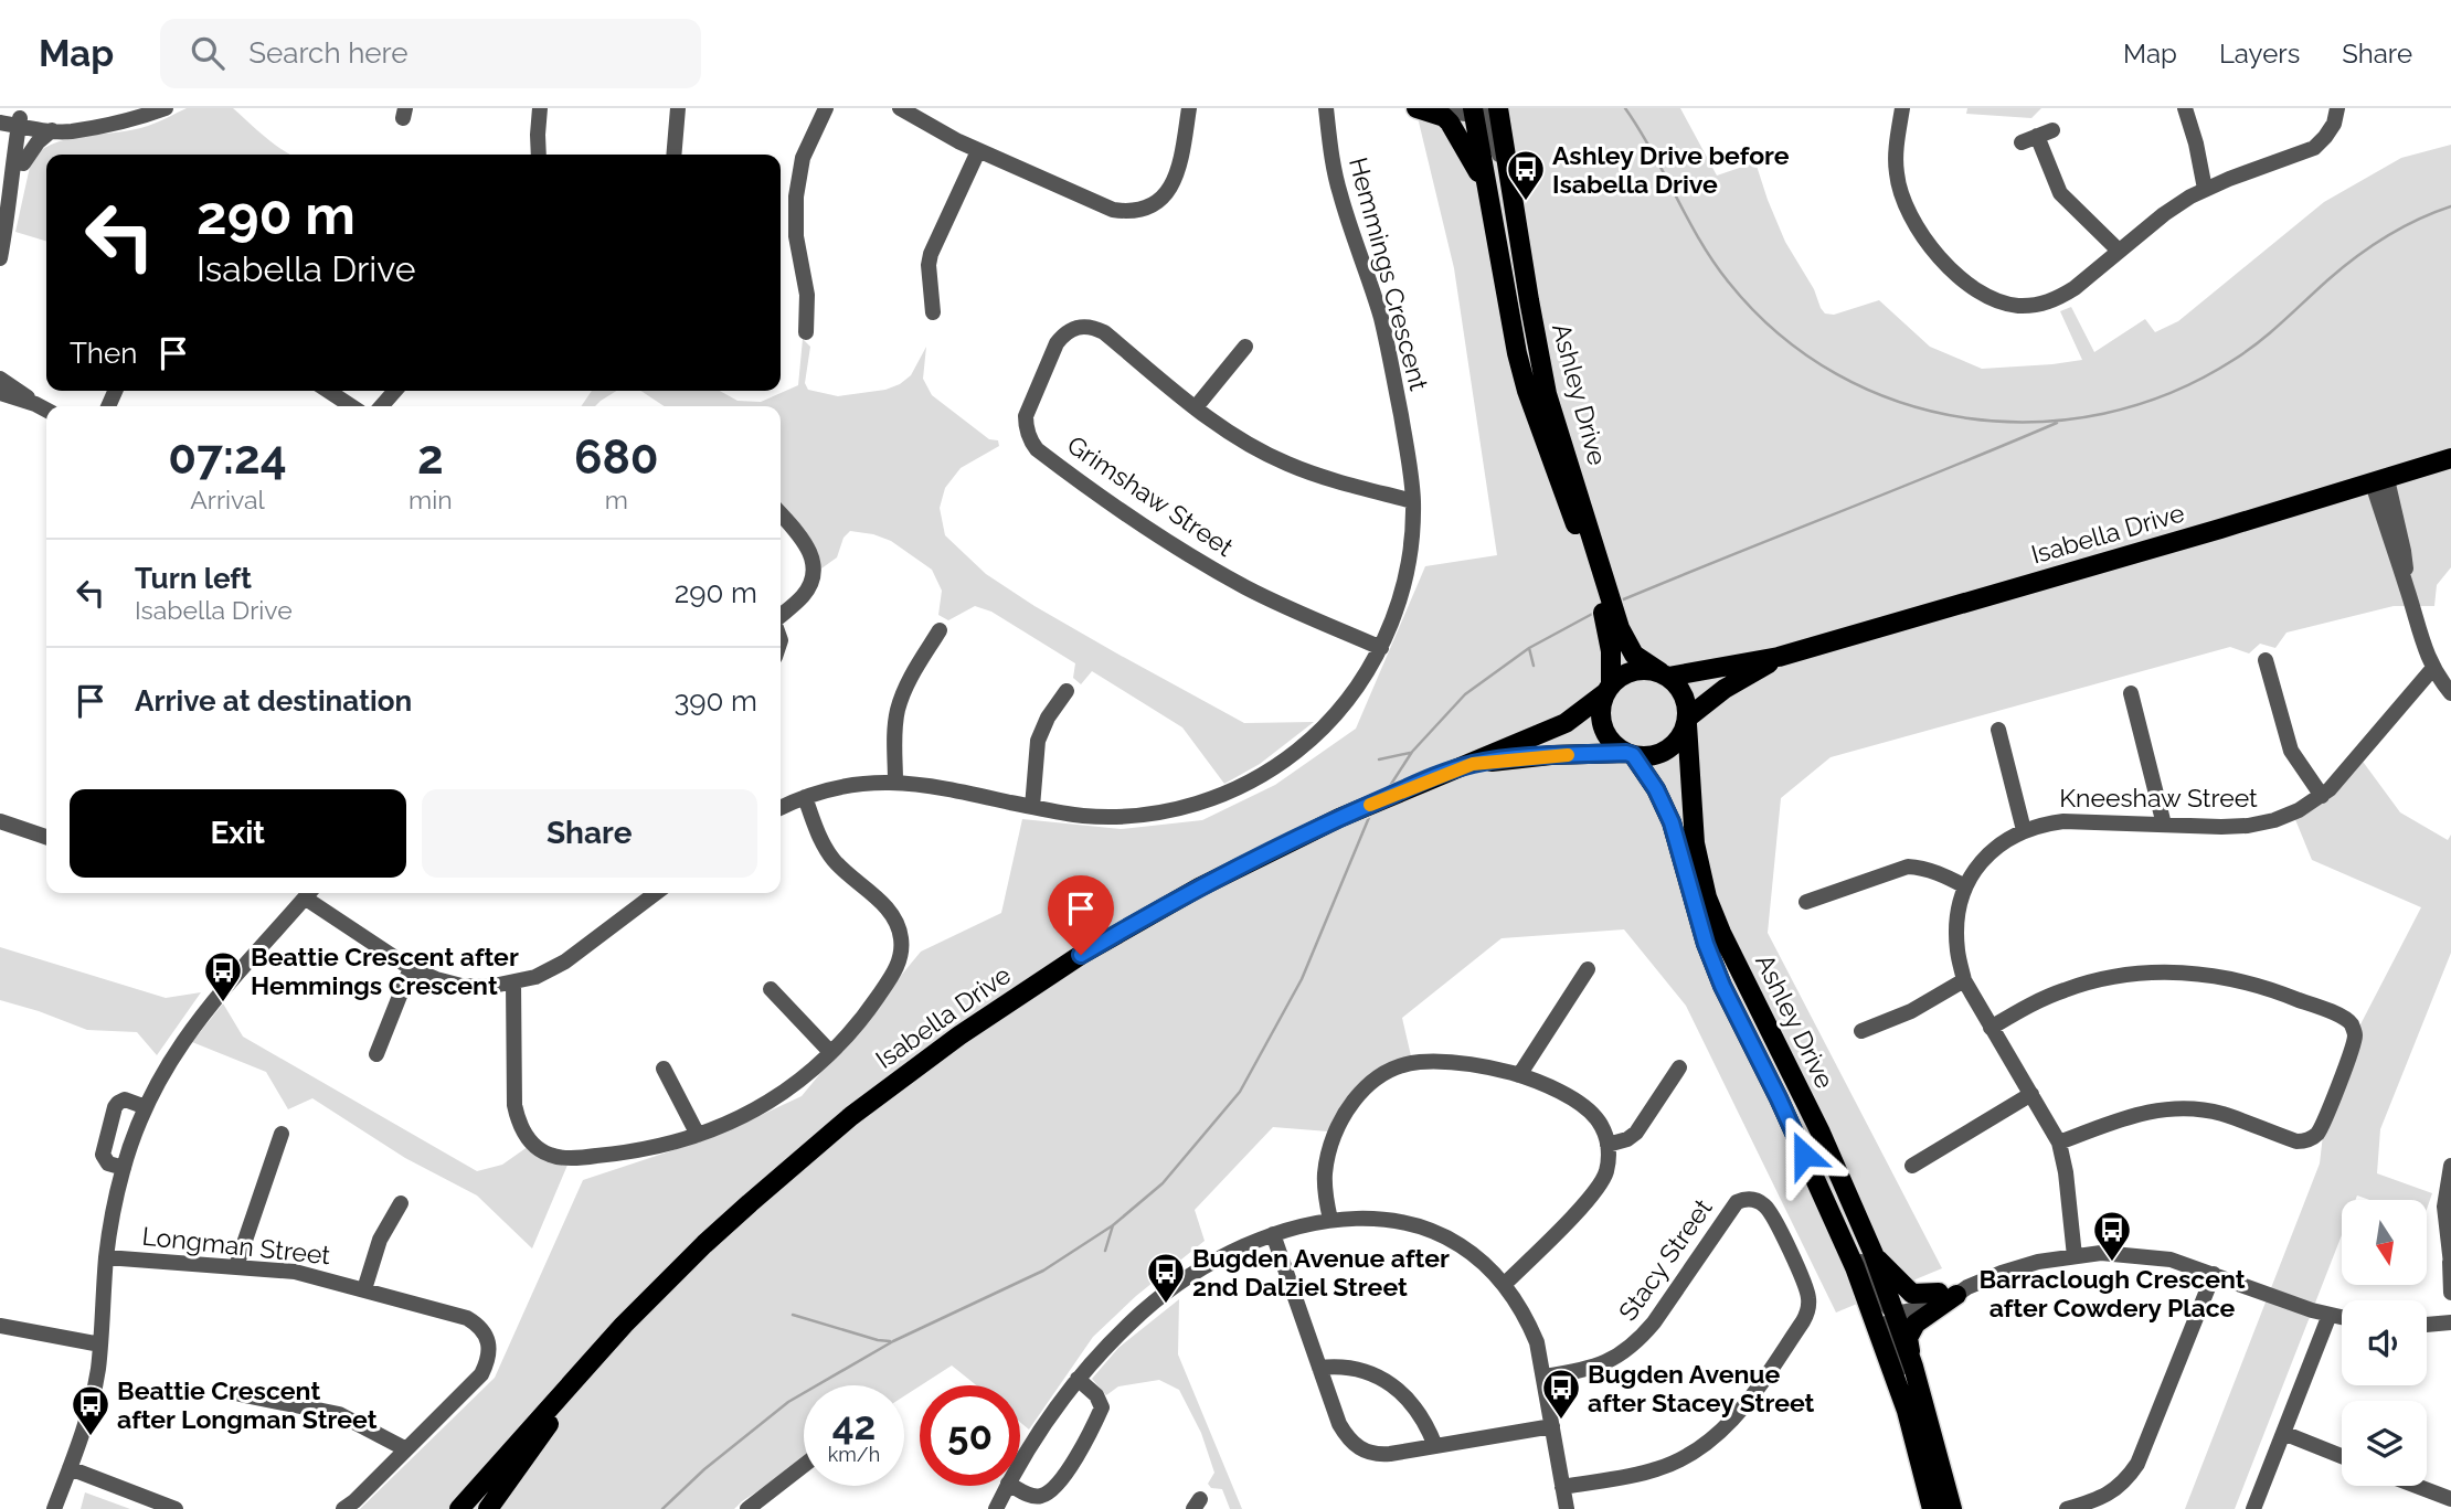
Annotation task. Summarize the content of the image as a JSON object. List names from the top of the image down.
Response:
{
  "streets": {
    "main road": ["Ashley Drive", "Isabella Drive"],
    "street": [
      "Hemmings Crescent",
      "Grimshaw Street",
      "Kneeshaw Street",
      "Longman Street",
      "Stacy Street"
    ]
  },
  "crossings": [
    ["Hemmings Crescent", "Grimshaw Street"],
    ["Ashley Drive", "Isabella Drive"]
  ],
  "places": {
    "bus stop": [
      "Ashley Drive before Isabella Drive",
      "Beattie Crescent after Hemmings Crescent",
      "Barraclough Crescent after Cowdery Place",
      "Bugden Avenue after 2nd Dalziel Street",
      "Bugden Avenue after Stacey Street",
      "Beattie Crescent after Longman Street"
    ]
  },
  "north": "bottom",
  "page": {
    "header": "Map",
    "search": "Search here",
    "nav": ["Map", "Layers", "Share"],
    "turn": ["290 m", "Isabella Drive"],
    "then": "Then",
    "eta": [
      "07:24",
      "Arrival",
      "2",
      "min",
      "680",
      "m"
    ],
    "list": [
      {
        "name": "Turn left",
        "note": "Isabella Drive",
        "value": "290 m"
      },
      {
        "name": "Arrive at destination",
        "value": "390 m"
      }
    ],
    "buttons": ["Exit", "Share"],
    "speed": "42 km/h",
    "limit": "50"
  }
}
